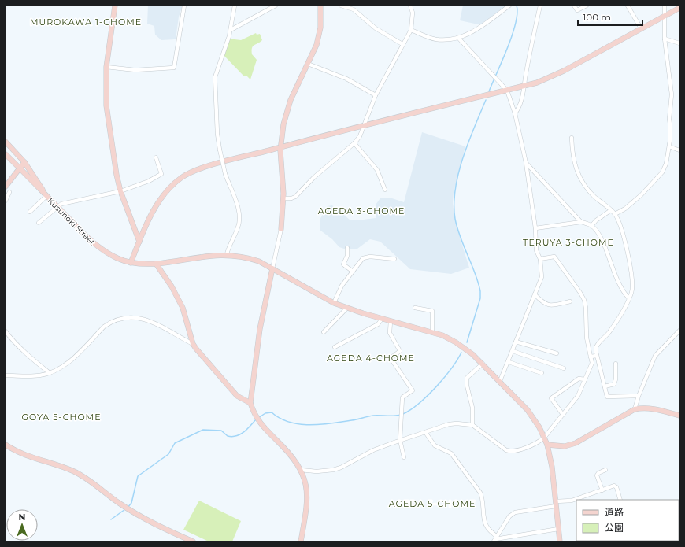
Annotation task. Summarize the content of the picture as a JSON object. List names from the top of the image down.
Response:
{
  "streets": {
    "street": ["Kusunoki Street"]
  },
  "districts": [
    "MUROKAWA 1-CHOME",
    "AGEDA 3-CHOME",
    "TERUYA 3-CHOME",
    "AGEDA 4-CHOME",
    "GOYA 5-CHOME",
    "AGEDA 5-CHOME"
  ],
  "legend": ["道路", "公園"],
  "scale_bar": "100 m",
  "north": "top"
}
